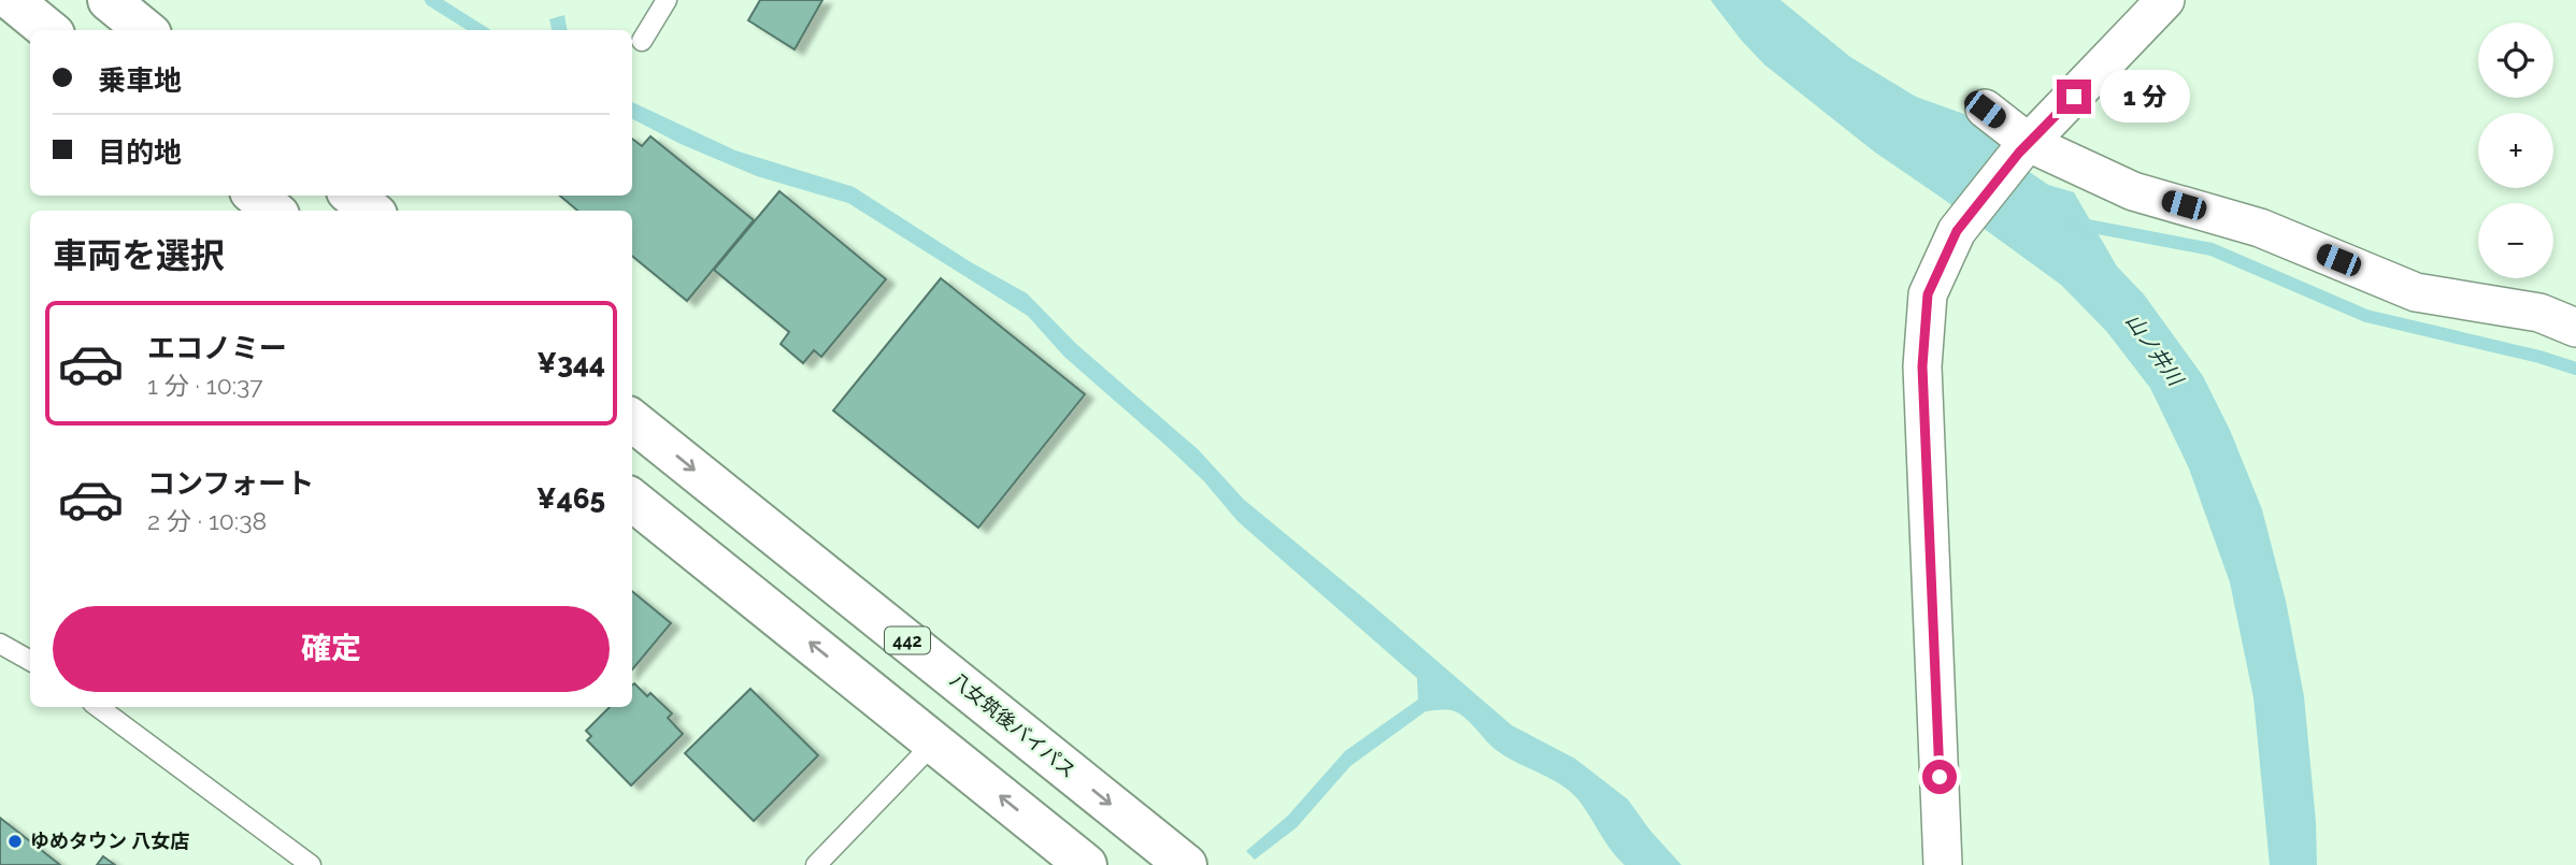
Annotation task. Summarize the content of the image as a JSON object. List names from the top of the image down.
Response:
{
  "streets": {
    "highway": ["442", "八女筑後バイパス"]
  },
  "water": ["山ノ井川"],
  "places": ["ゆめタウン 八女店"],
  "page": {
    "map_buttons": ["+", "−"],
    "banner": ["乗車地", "目的地"],
    "bubble": "1 分",
    "heading": "車両を選択",
    "list": [
      {
        "name": "エコノミー",
        "note": "1 分 · 10:37",
        "value": "¥344"
      },
      {
        "name": "コンフォート",
        "note": "2 分 · 10:38",
        "value": "¥465"
      }
    ],
    "buttons": "確定"
  }
}
